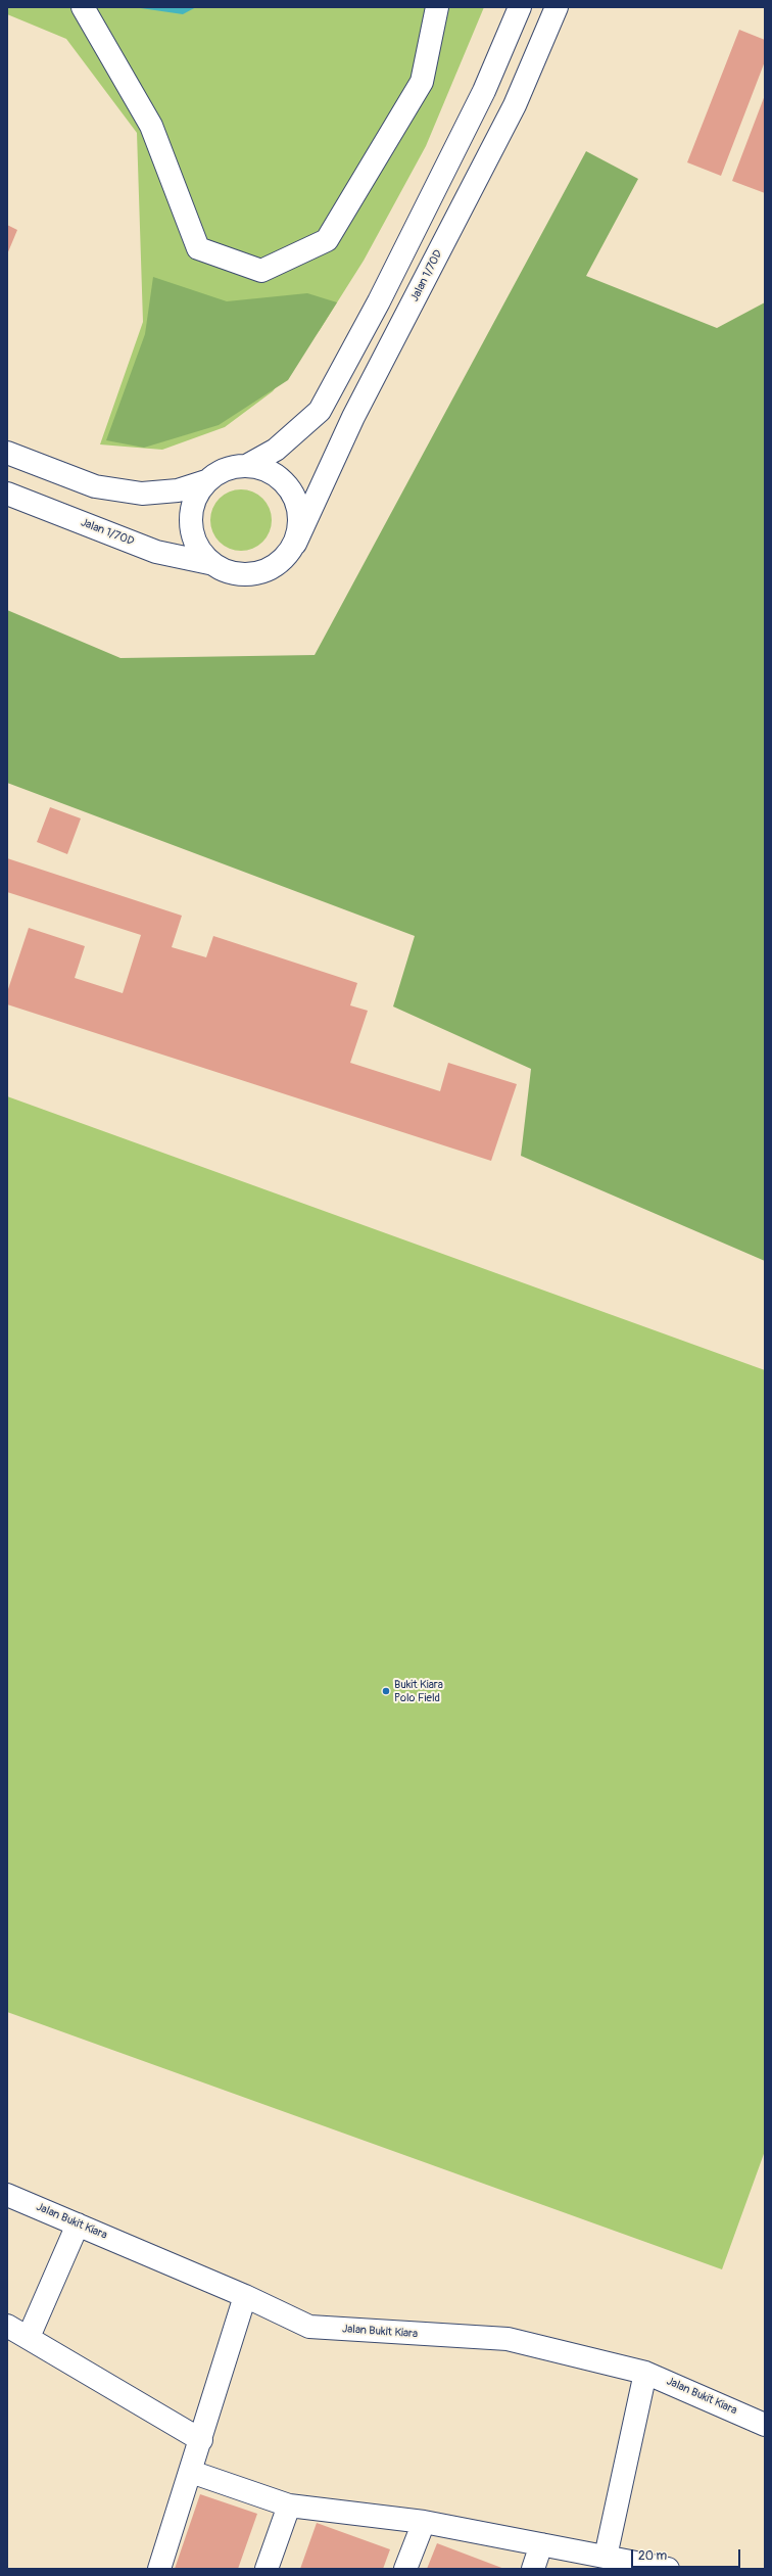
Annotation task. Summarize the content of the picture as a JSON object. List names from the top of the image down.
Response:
{
  "streets": {
    "street": ["Jalan 1/70D", "Jalan Bukit Kiara"]
  },
  "places": ["Bukit Kiara Polo Field"],
  "scale_bar": "20 m"
}
